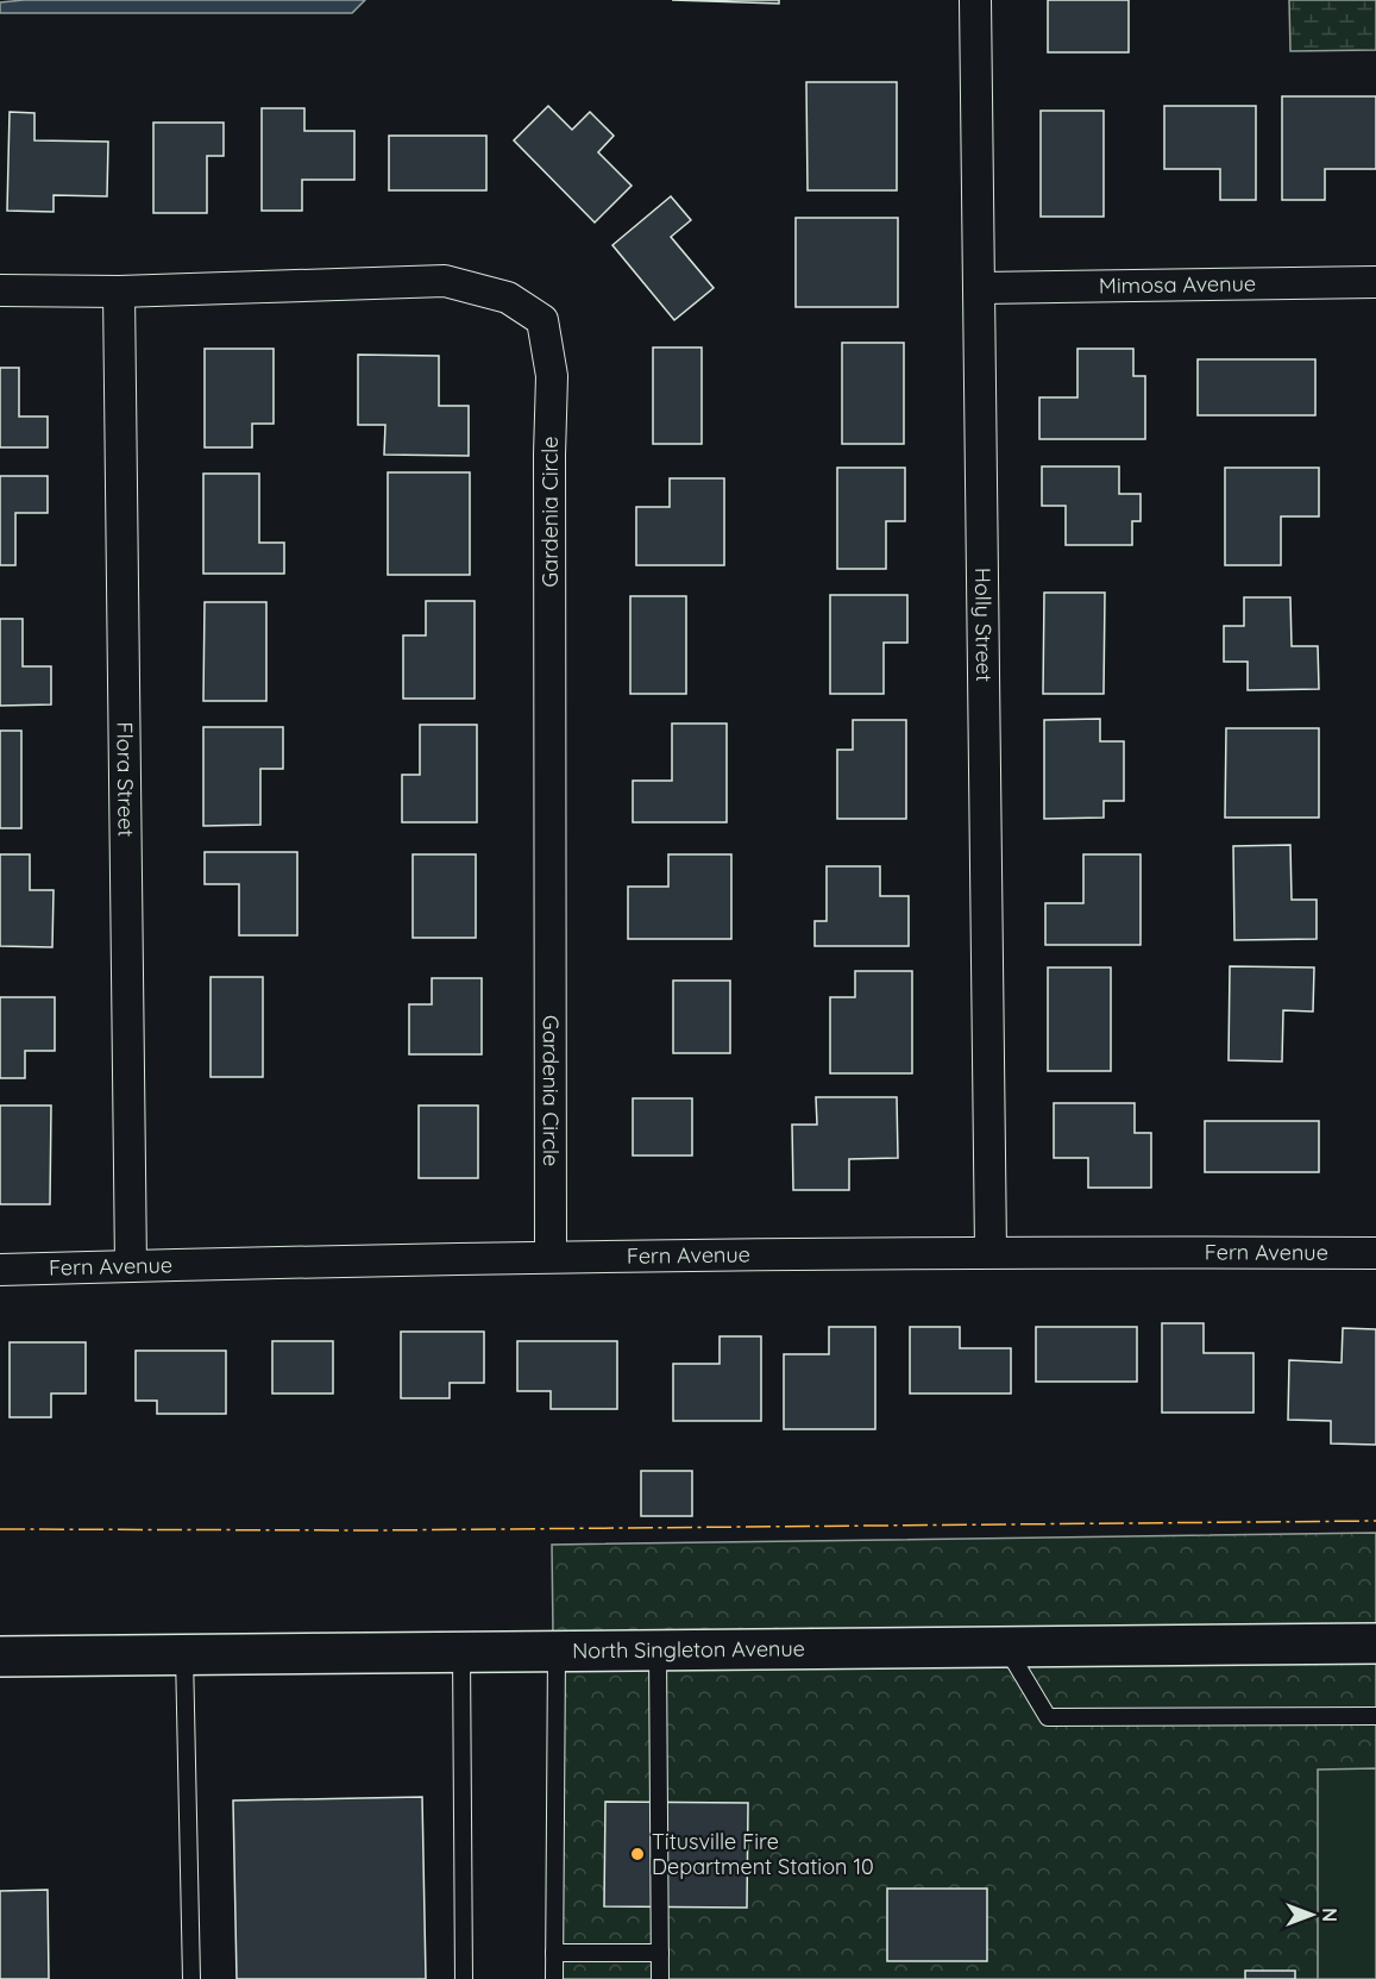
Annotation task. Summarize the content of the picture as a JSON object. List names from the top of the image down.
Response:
{
  "streets": {
    "street": [
      "Mimosa Avenue",
      "Gardenia Circle",
      "Holly Street",
      "Flora Street",
      "Fern Avenue",
      "North Singleton Avenue"
    ]
  },
  "crossings": [
    ["Mimosa Avenue", "Holly Street"],
    ["Gardenia Circle", "Flora Street"],
    ["Gardenia Circle", "Fern Avenue"],
    ["Holly Street", "Fern Avenue"],
    ["Flora Street", "Fern Avenue"]
  ],
  "places": ["Titusville Fire Department Station 10"],
  "north": "right"
}
